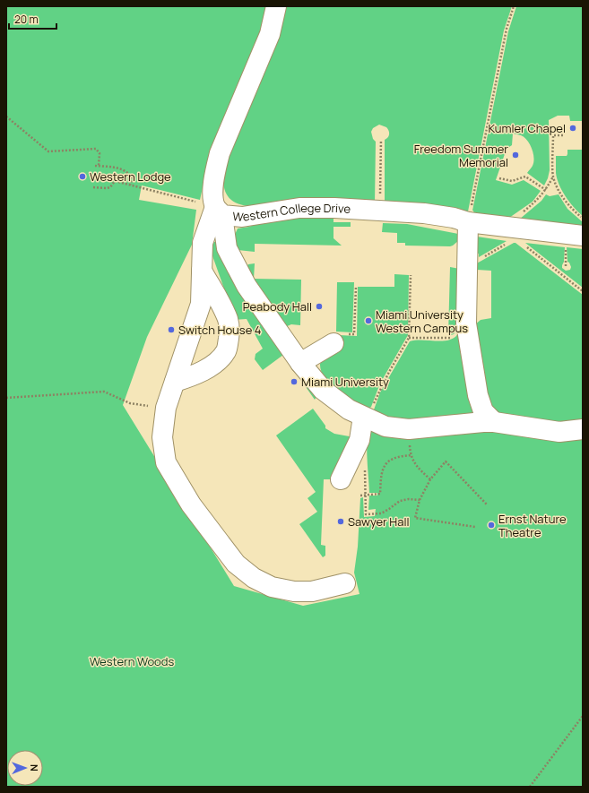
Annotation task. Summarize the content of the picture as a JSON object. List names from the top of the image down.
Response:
{
  "streets": {
    "street": ["Western College Drive"]
  },
  "parks": ["Western Woods"],
  "places": [
    "Kumler Chapel",
    "Freedom Summer Memorial",
    "Western Lodge",
    "Peabody Hall",
    "Miami University Western Campus",
    "Switch House 4",
    "Miami University",
    "Sawyer Hall",
    "Ernst Nature Theatre"
  ],
  "scale_bar": "20 m",
  "north": "right"
}
